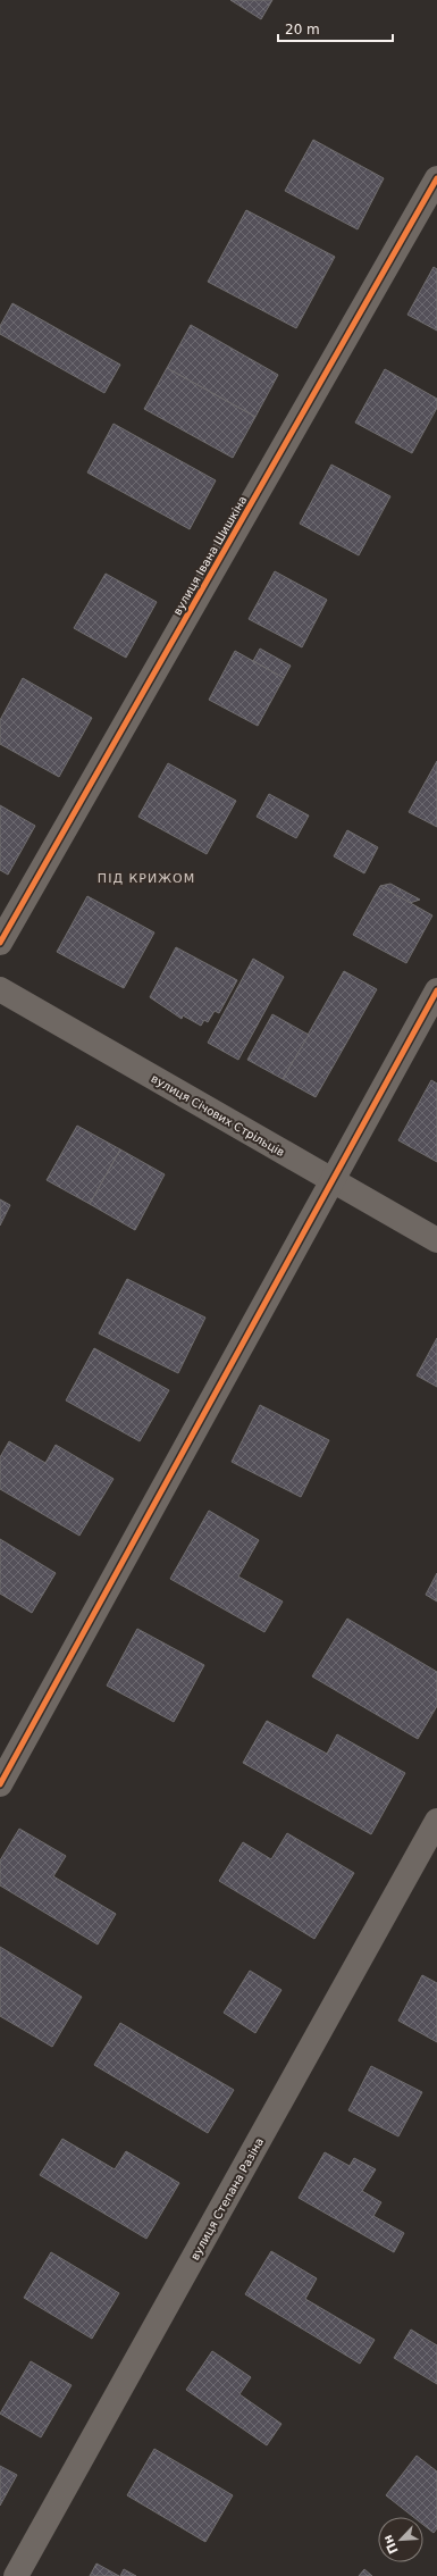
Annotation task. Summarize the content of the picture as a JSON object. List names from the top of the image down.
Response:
{
  "streets": {
    "street": ["вулиця Івана Шишкіна", "вулиця Січових Стрільців", "вулиця Степана Разіна"]
  },
  "districts": ["ПІД КРИЖОМ"],
  "scale_bar": "20 m",
  "north": "bottom left"
}
